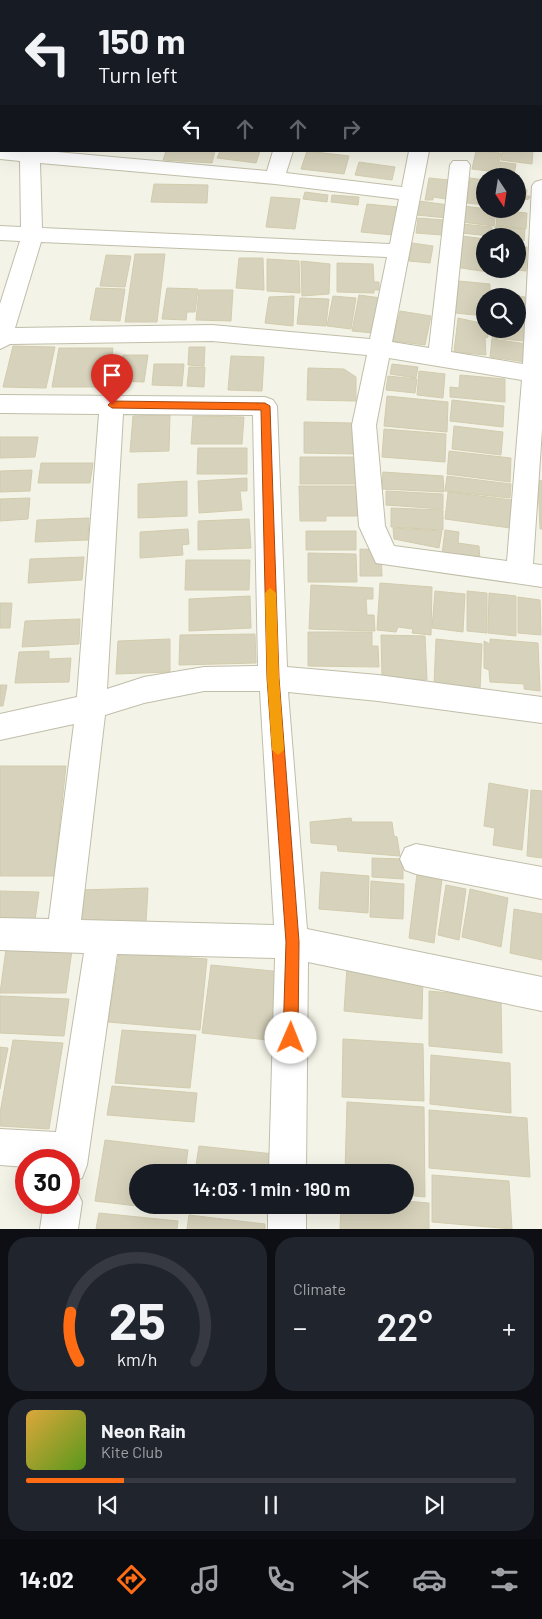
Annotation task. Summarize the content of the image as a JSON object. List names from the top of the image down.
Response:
{
  "north": "bottom",
  "page": {
    "turn": ["150 m", "Turn left"],
    "limit": "30",
    "trip": "14:03 · 1 min · 190 m",
    "tile": "Climate",
    "heat": ["−", "22°", "+"],
    "song": ["Neon Rain", "Kite Club"],
    "tabs": "14:02",
    "gauge": ["25", "km/h"]
  }
}
